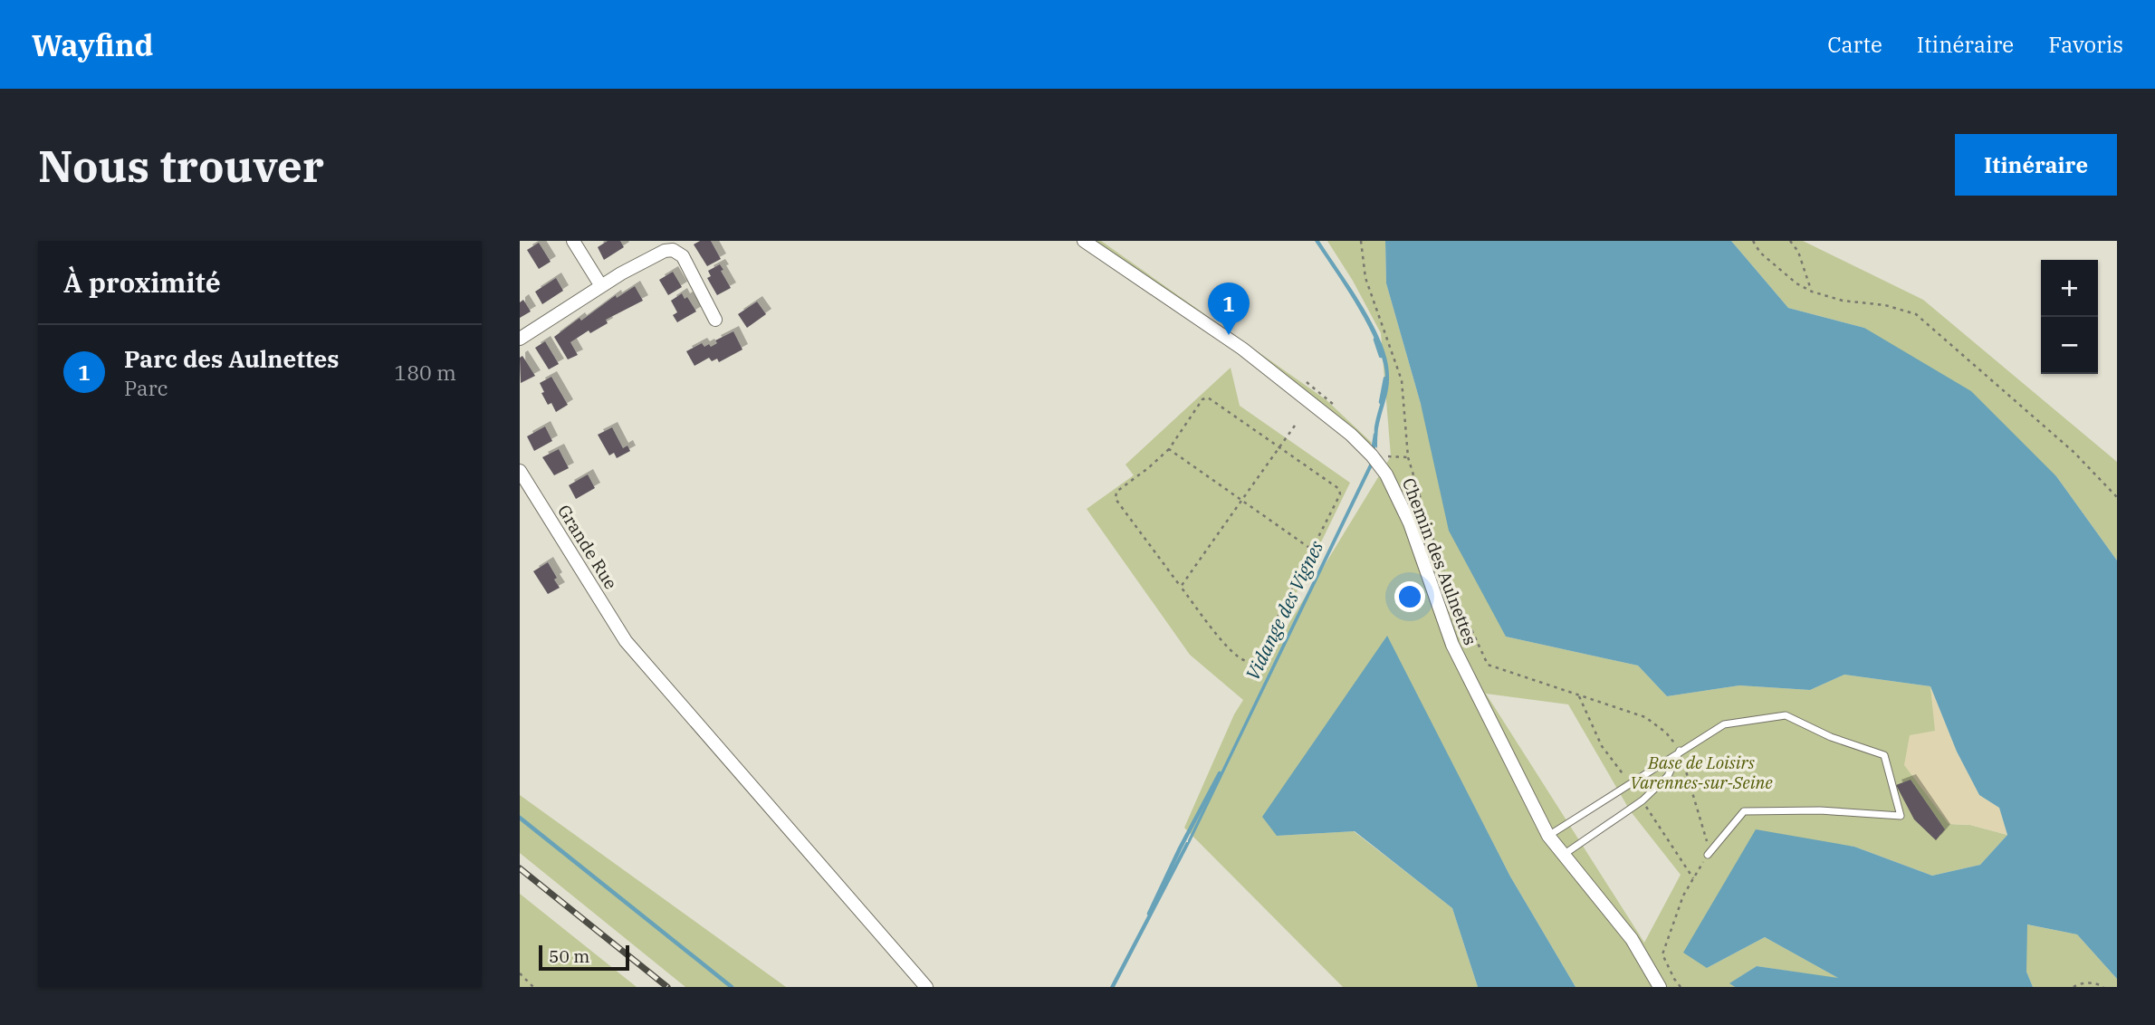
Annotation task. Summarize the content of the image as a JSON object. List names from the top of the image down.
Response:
{
  "streets": {
    "street": ["Grande Rue", "Chemin des Aulnettes"]
  },
  "water": ["Vidange des Vignes"],
  "parks": ["Base de Loisirs Varennes-sur-Seine"],
  "scale_bar": "50 m",
  "page": {
    "header": "Wayfind",
    "nav": ["Carte", "Itinéraire", "Favoris"],
    "buttons": "Itinéraire",
    "title": "Nous trouver",
    "heading": "À proximité",
    "map_buttons": ["+", "−"],
    "pins": "1",
    "list": [
      {
        "mark": "1",
        "name": "Parc des Aulnettes",
        "note": "Parc",
        "value": "180 m"
      }
    ],
    "scale": "50 m"
  }
}
